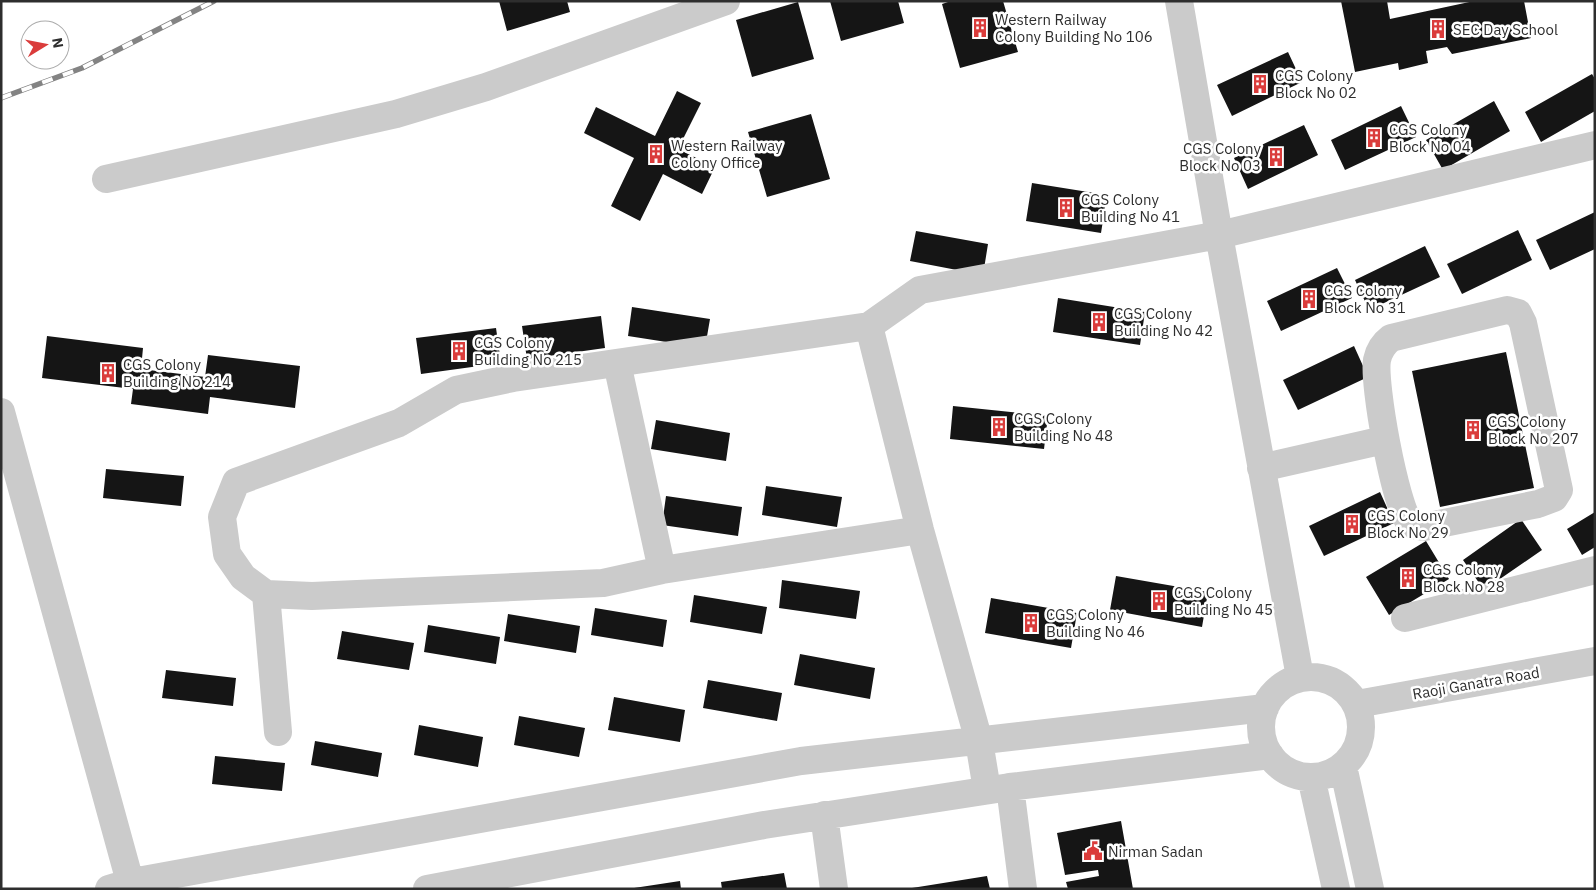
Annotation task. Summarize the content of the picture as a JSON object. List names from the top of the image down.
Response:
{
  "streets": {
    "street": ["Raoji Ganatra Road"]
  },
  "places": {
    "building": [
      "Western Railway Colony Building No 106",
      "SEC Day School",
      "CGS Colony Block No 02",
      "CGS Colony Block No 04",
      "Western Railway Colony Office",
      "CGS Colony Block No 03",
      "CGS Colony Building No 41",
      "CGS Colony Block No 31",
      "CGS Colony Building No 42",
      "CGS Colony Building No 215",
      "CGS Colony Building No 214",
      "CGS Colony Building No 48",
      "CGS Colony Block No 207",
      "CGS Colony Block No 29",
      "CGS Colony Block No 28",
      "CGS Colony Building No 45",
      "CGS Colony Building No 46"
    ],
    "public building": ["Nirman Sadan"]
  },
  "north": "right"
}
